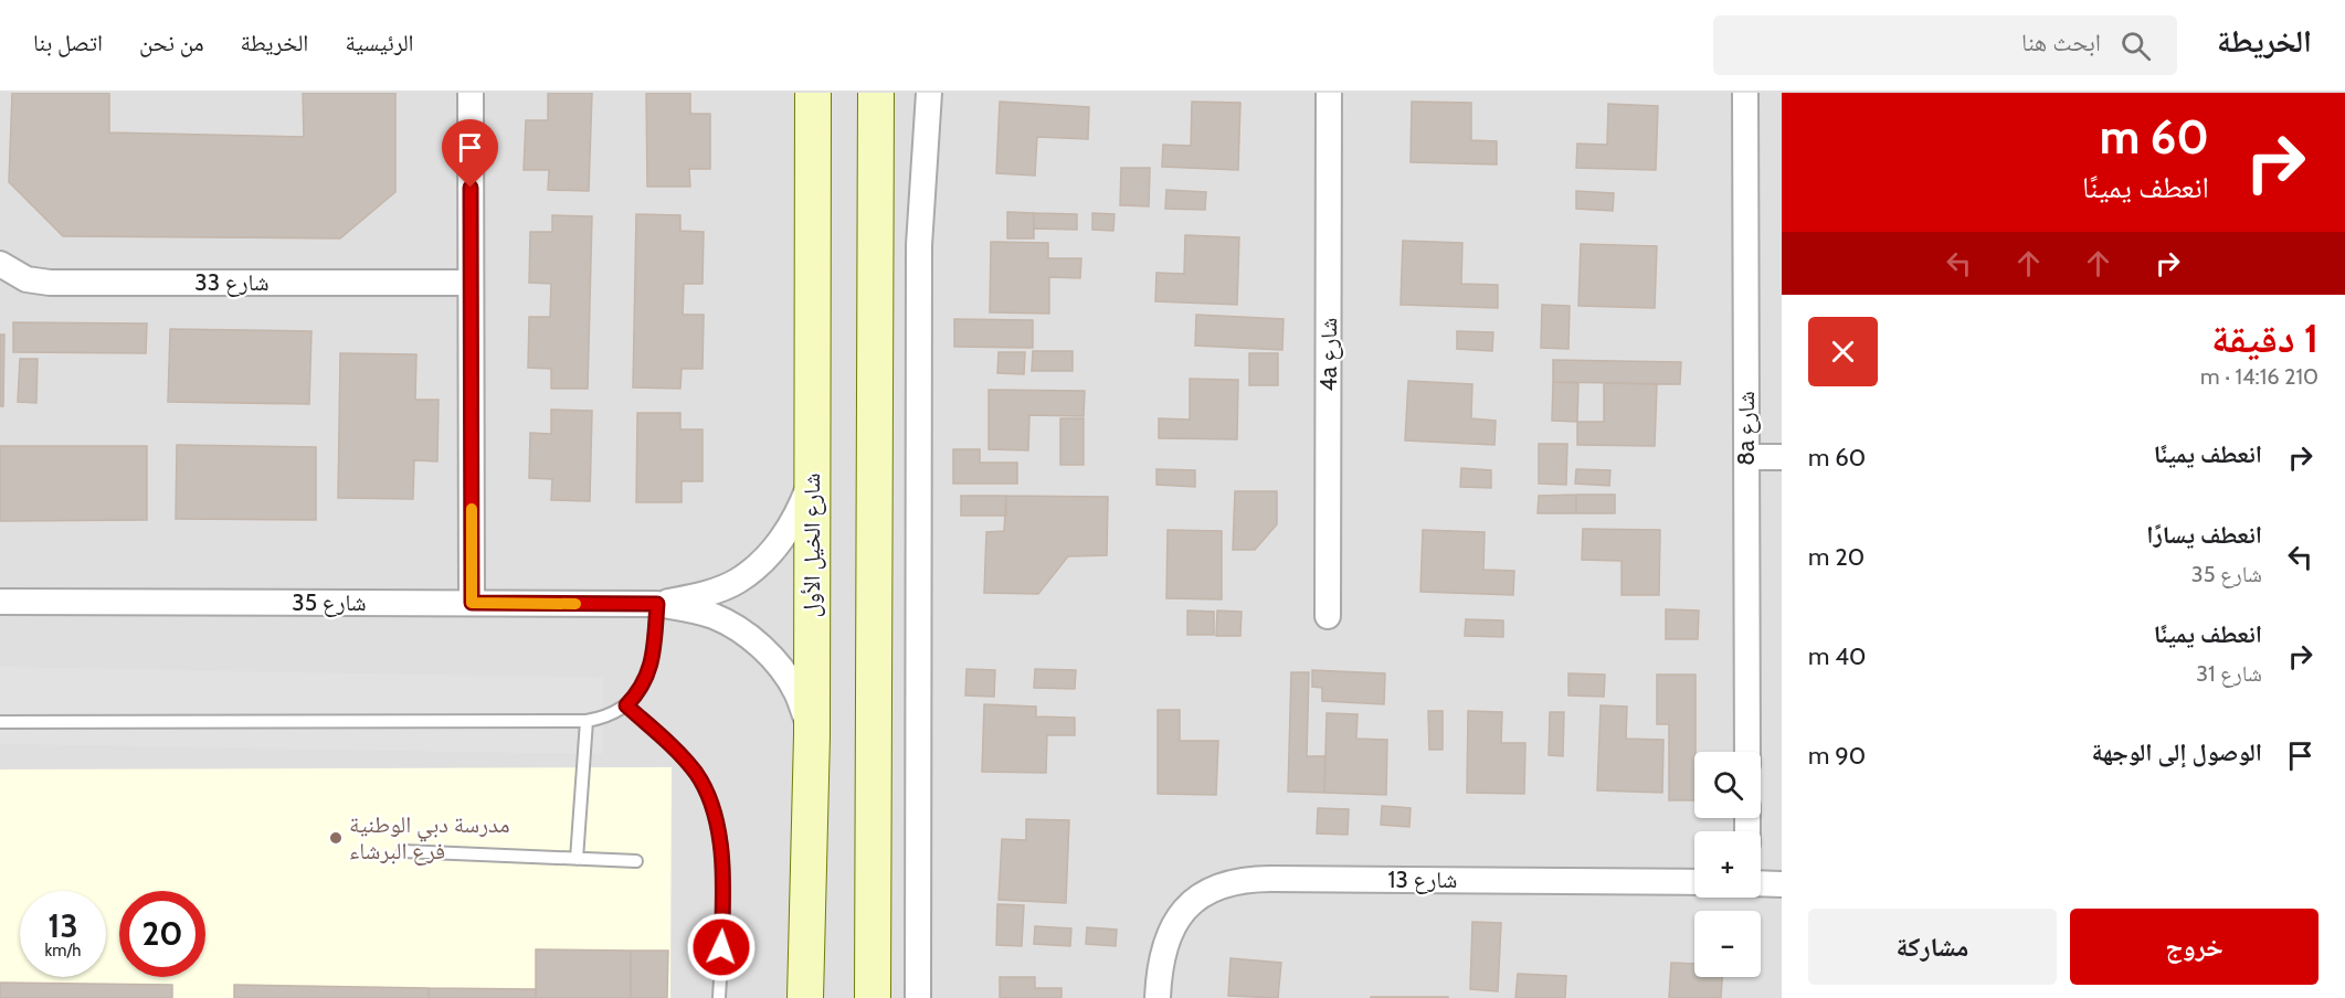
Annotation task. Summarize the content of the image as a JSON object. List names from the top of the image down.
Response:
{
  "streets": {
    "main road": ["شارع الخيل الأول"],
    "street": [
      "شارع 33",
      "4a شارع",
      "8a شارع",
      "شارع 35",
      "شارع 13"
    ]
  },
  "crossings": [
    ["شارع الخيل الأول", "شارع 35"]
  ],
  "places": ["مدرسة دبي الوطنية فرع البرشاء"],
  "page": {
    "header": "الخريطة",
    "search": "ابحث هنا",
    "nav": [
      "الرئيسية",
      "الخريطة",
      "من نحن",
      "اتصل بنا"
    ],
    "turn": ["60 m", "انعطف يمينًا"],
    "heading": ["1 دقيقة", "210 m · 14:16"],
    "list": [
      {
        "name": "انعطف يمينًا",
        "value": "60 m"
      },
      {
        "name": "انعطف يسارًا",
        "note": "شارع 35",
        "value": "20 m"
      },
      {
        "name": "انعطف يمينًا",
        "note": "شارع 31",
        "value": "40 m"
      },
      {
        "name": "الوصول إلى الوجهة",
        "value": "90 m"
      }
    ],
    "map_buttons": ["+", "−"],
    "speed": "13 km/h",
    "limit": "20",
    "buttons": ["خروج", "مشاركة"]
  }
}
